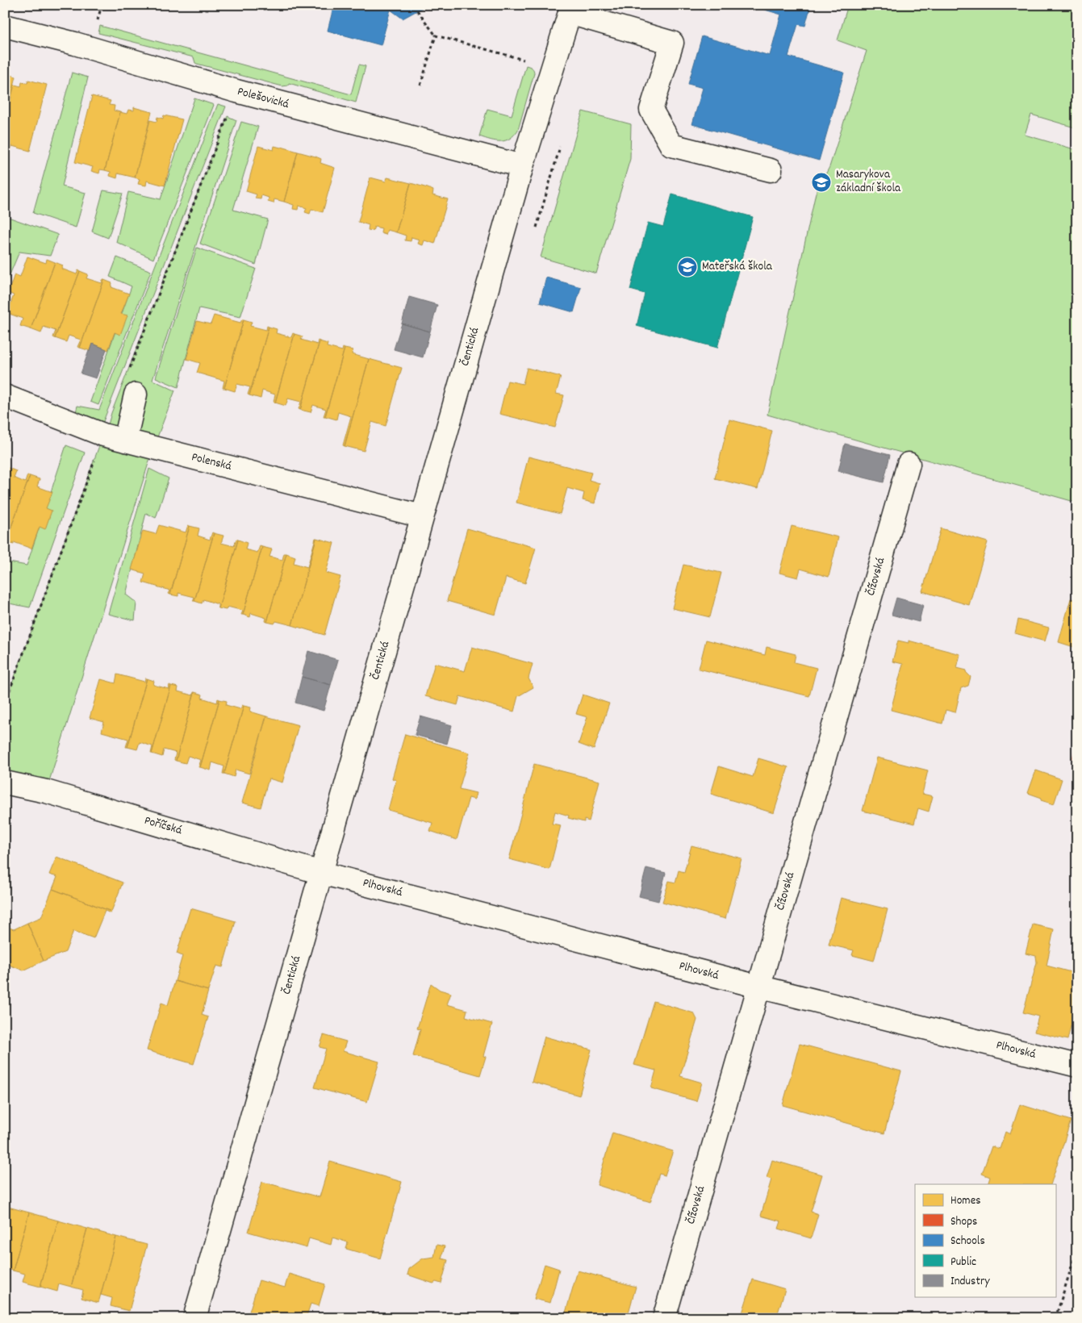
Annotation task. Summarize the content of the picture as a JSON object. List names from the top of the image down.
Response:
{
  "streets": {
    "street": [
      "Polešovická",
      "Čentická",
      "Polenská",
      "Čížovská",
      "Poříčská",
      "Plhovská"
    ]
  },
  "crossings": [
    ["Polešovická", "Čentická"],
    ["Čentická", "Polenská"],
    ["Čentická", "Poříčská"],
    ["Čentická", "Plhovská"],
    ["Čížovská", "Plhovská"],
    ["Poříčská", "Plhovská"]
  ],
  "places": {
    "school or university": ["Masarykova základní škola", "Mateřská škola"]
  },
  "legend": [
    "Homes",
    "Shops",
    "Schools",
    "Public",
    "Industry"
  ]
}
